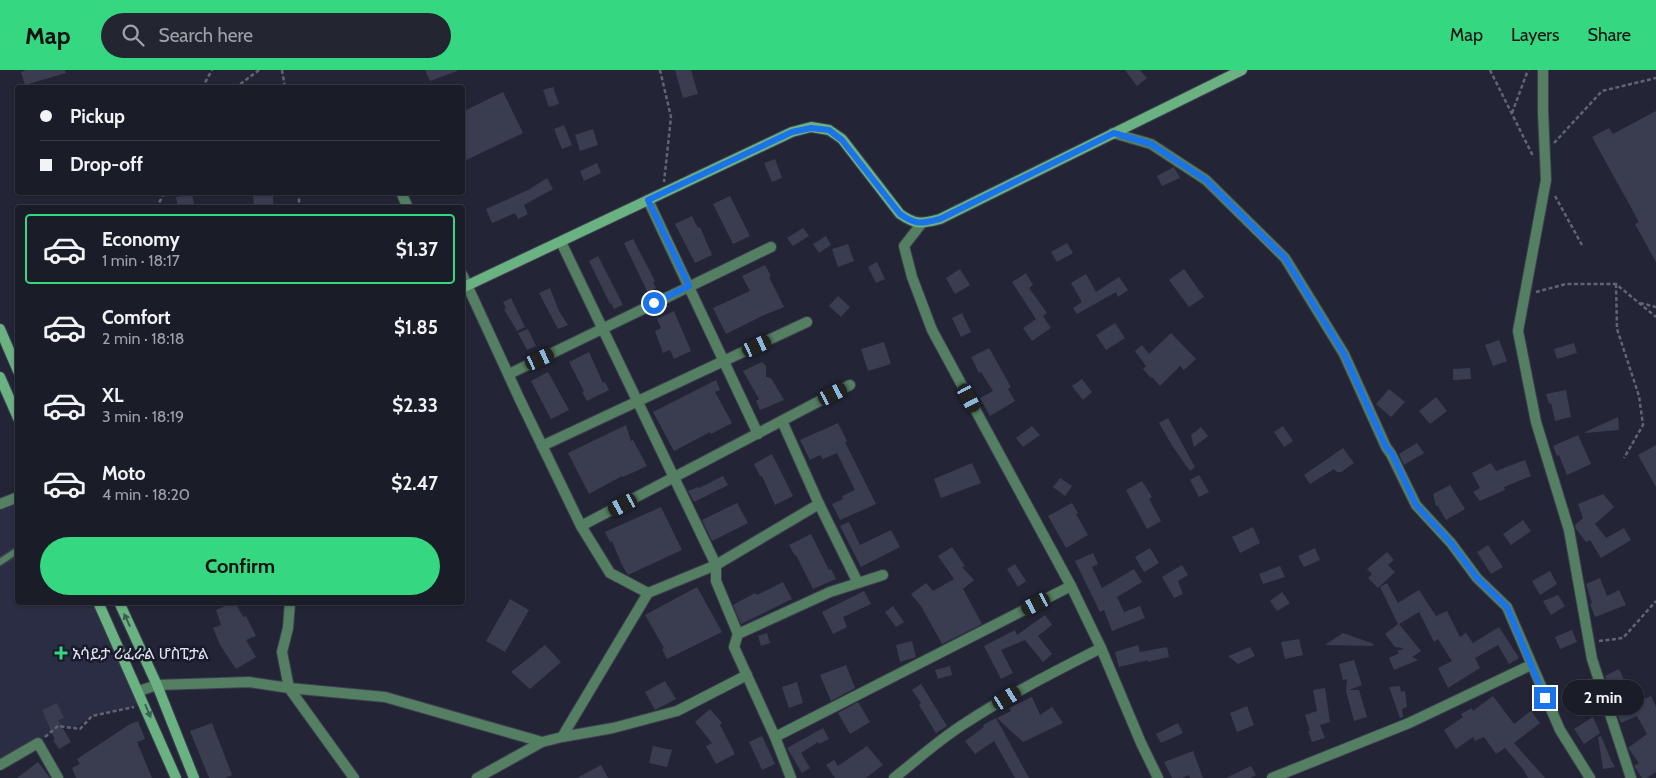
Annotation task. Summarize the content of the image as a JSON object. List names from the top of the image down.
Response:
{
  "places": {
    "health": ["አሳይታ ሪፈራል ሆስፒታል"]
  },
  "page": {
    "header": "Map",
    "search": "Search here",
    "nav": ["Map", "Layers", "Share"],
    "banner": ["Pickup", "Drop-off"],
    "list": [
      {
        "name": "Economy",
        "note": "1 min · 18:17",
        "value": "$1.37"
      },
      {
        "name": "Comfort",
        "note": "2 min · 18:18",
        "value": "$1.85"
      },
      {
        "name": "XL",
        "note": "3 min · 18:19",
        "value": "$2.33"
      },
      {
        "name": "Moto",
        "note": "4 min · 18:20",
        "value": "$2.47"
      }
    ],
    "buttons": "Confirm",
    "bubble": "2 min"
  }
}
